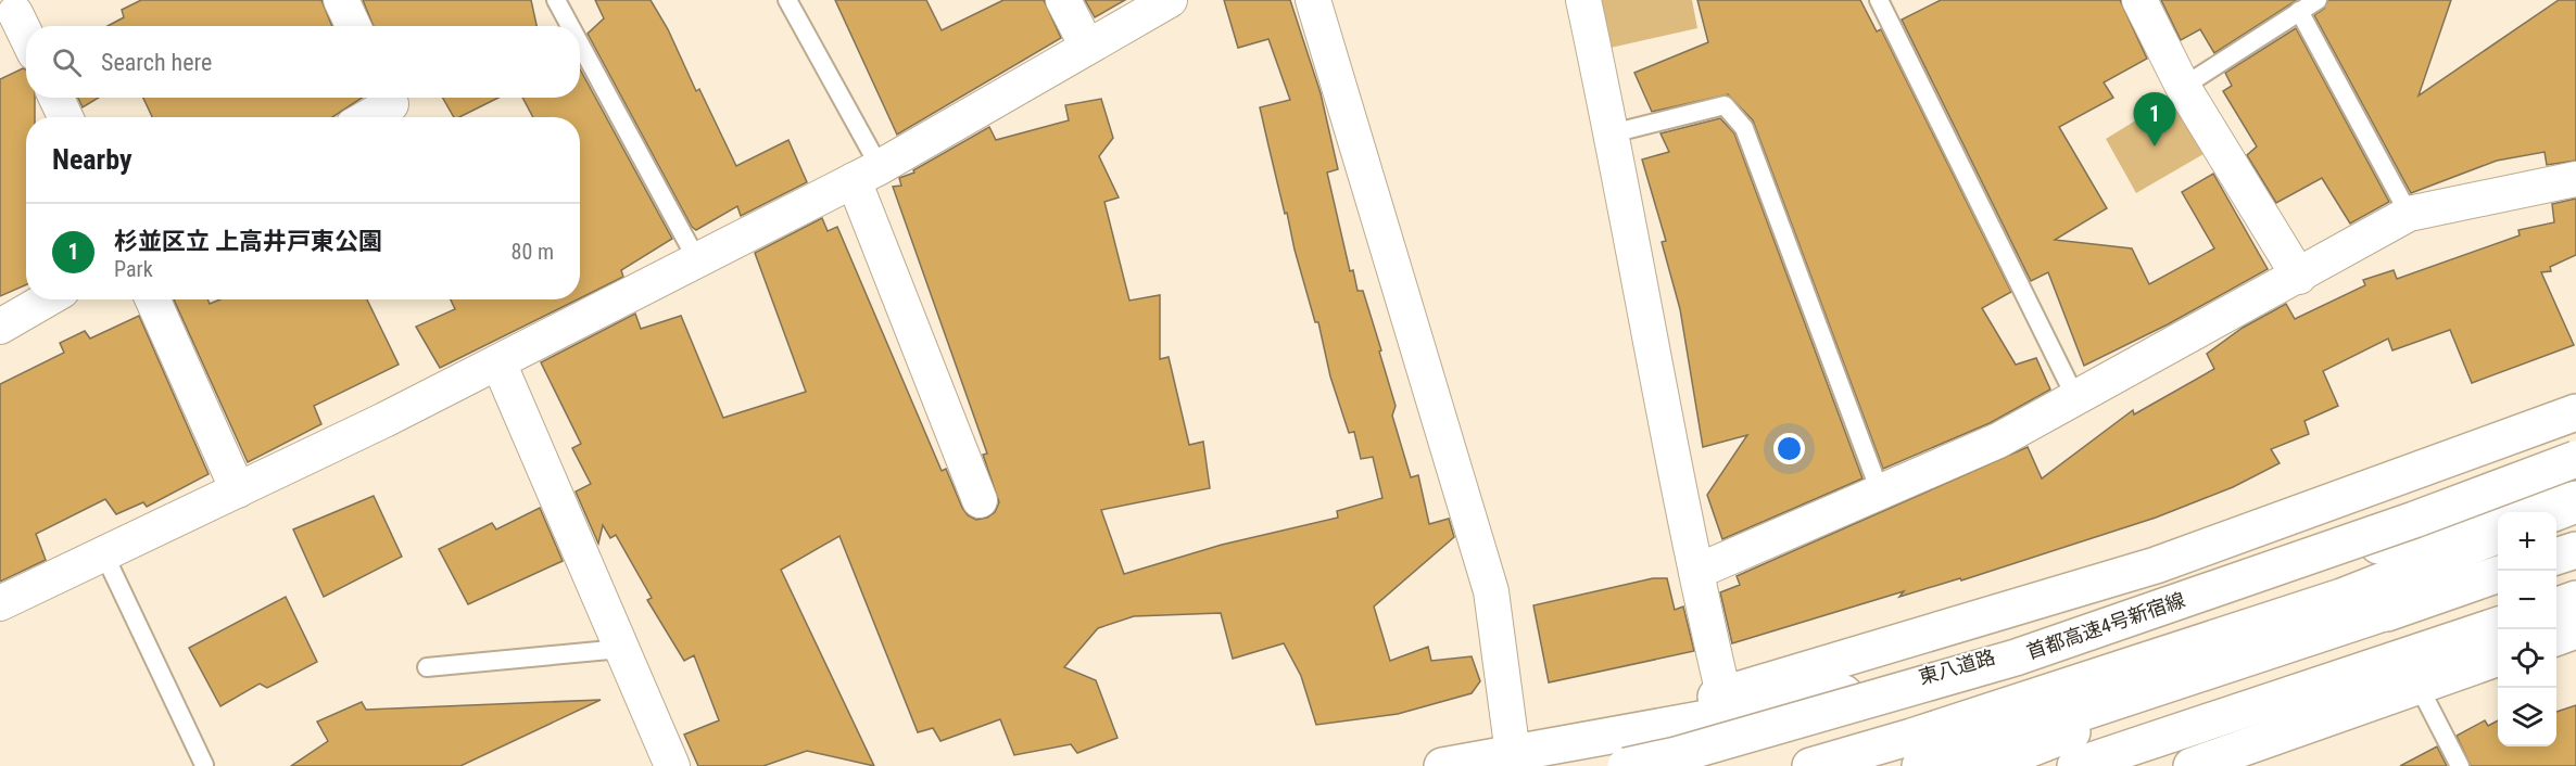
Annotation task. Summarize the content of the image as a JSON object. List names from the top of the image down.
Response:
{
  "streets": {
    "main road": ["首都高速4号新宿線", "東八道路"]
  },
  "page": {
    "search": "Search here",
    "pins": "1",
    "heading": "Nearby",
    "list": [
      {
        "mark": "1",
        "name": "杉並区立 上高井戸東公園",
        "note": "Park",
        "value": "80 m"
      }
    ],
    "map_buttons": ["+", "−"]
  }
}
